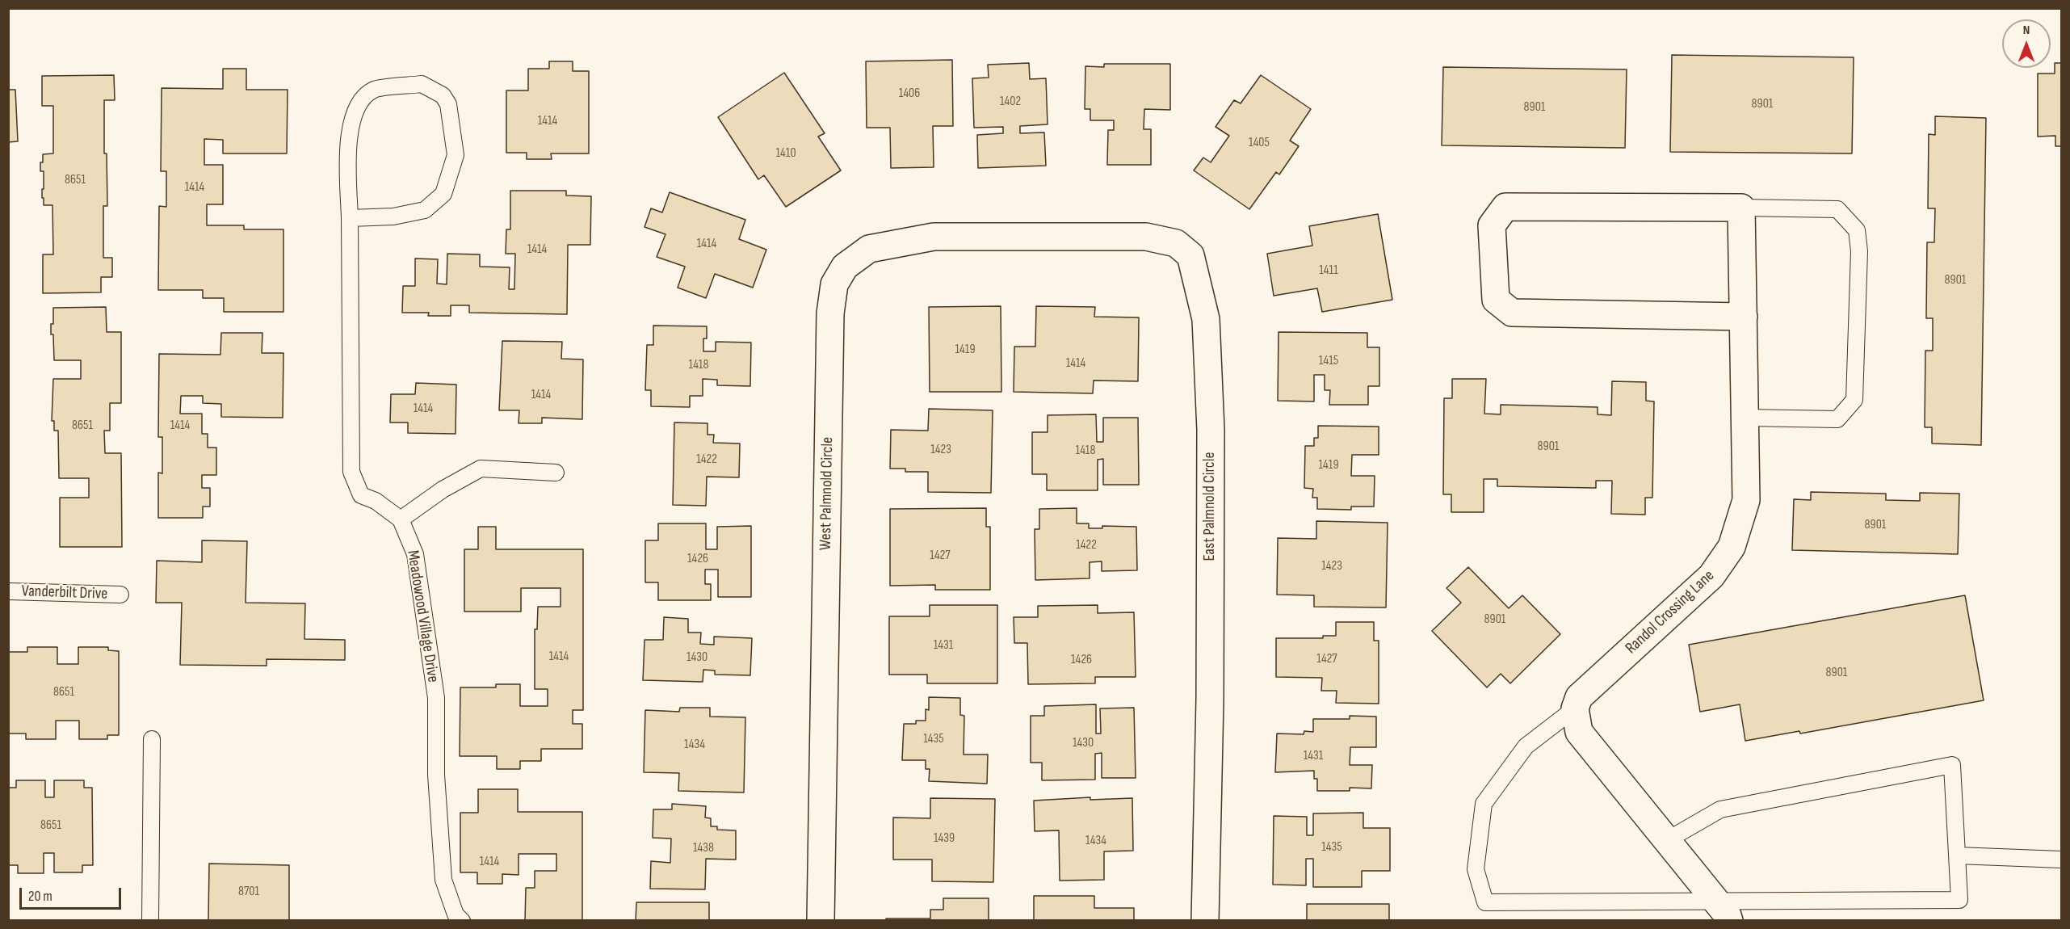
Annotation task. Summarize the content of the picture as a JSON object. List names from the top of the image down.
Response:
{
  "streets": {
    "street": ["West Palmnold Circle", "East Palmnold Circle", "Randol Crossing Lane"],
    "lane": ["Vanderbilt Drive", "Meadowood Village Drive"]
  },
  "crossings": [
    ["West Palmnold Circle", "East Palmnold Circle"]
  ],
  "house_numbers": [
    "1406",
    "1402",
    "8901",
    "8901",
    "1414",
    "1405",
    "1410",
    "8651",
    "1414",
    "1414",
    "1414",
    "1411",
    "8901",
    "1419",
    "1415",
    "1414",
    "1418",
    "1414",
    "1414",
    "8651",
    "1414",
    "8901",
    "1423",
    "1418",
    "1422",
    "1419",
    "8901",
    "1422",
    "1427",
    "1426",
    "1423",
    "8901",
    "1431",
    "1414",
    "1430",
    "1427",
    "1426",
    "8901",
    "8651",
    "1435",
    "1430",
    "1434",
    "1431",
    "8651",
    "1439",
    "1434",
    "1435",
    "1438",
    "1414",
    "8701"
  ],
  "scale_bar": "20 m",
  "north": "top"
}
